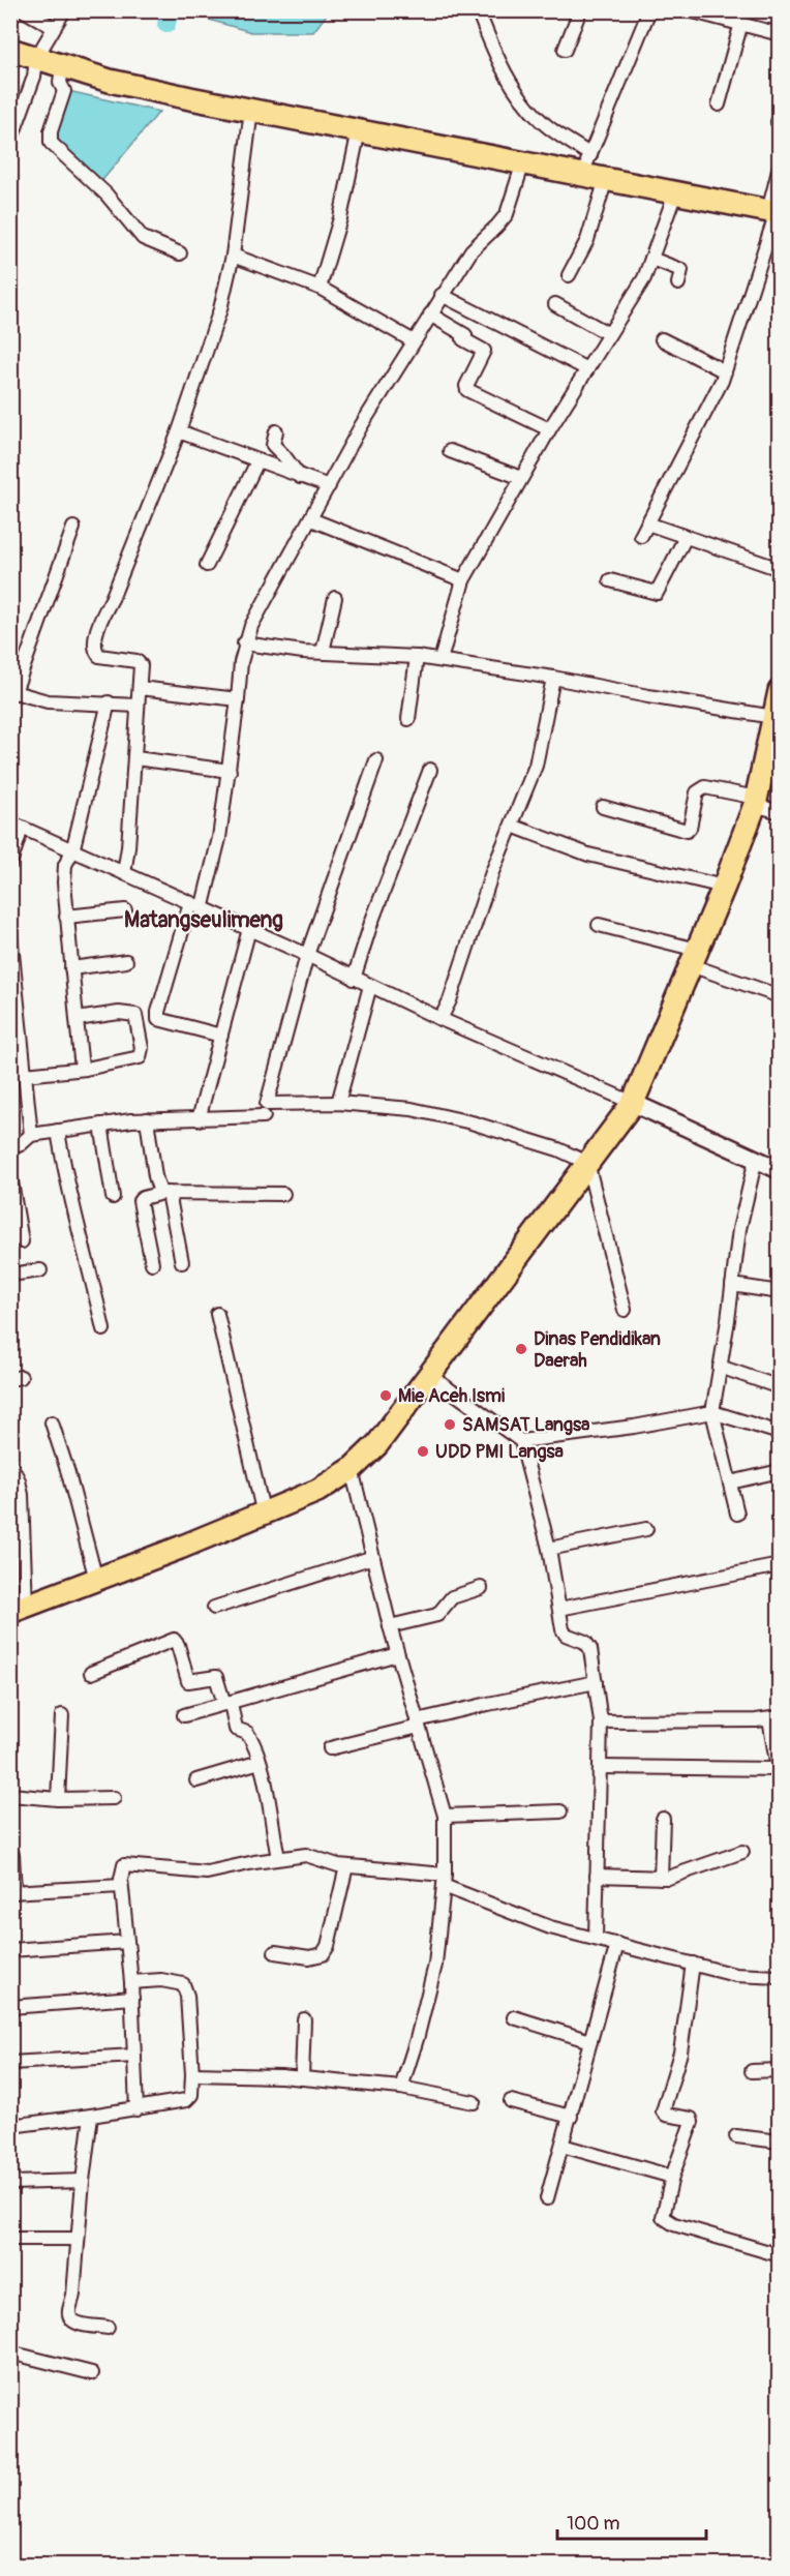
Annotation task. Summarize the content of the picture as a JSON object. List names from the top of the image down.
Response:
{
  "districts": ["Matangseulimeng"],
  "places": [
    "Dinas Pendidikan Daerah",
    "Mie Aceh Ismi",
    "SAMSAT Langsa",
    "UDD PMI Langsa"
  ],
  "scale_bar": "100 m"
}
